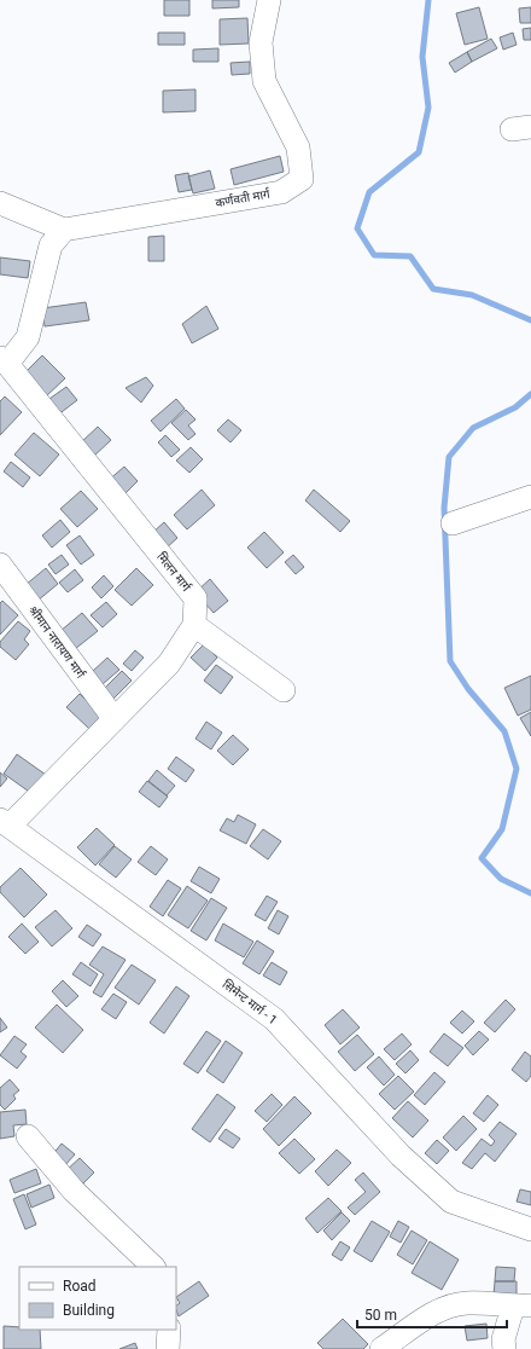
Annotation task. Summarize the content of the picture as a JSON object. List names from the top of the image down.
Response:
{
  "streets": {
    "street": [
      "कर्णवती मार्ग",
      "मिलन मार्ग",
      "श्रीमान नारायण मार्ग",
      "सिमेन्ट मार्ग - 1"
    ]
  },
  "legend": ["Road", "Building"],
  "scale_bar": "50 m"
}
